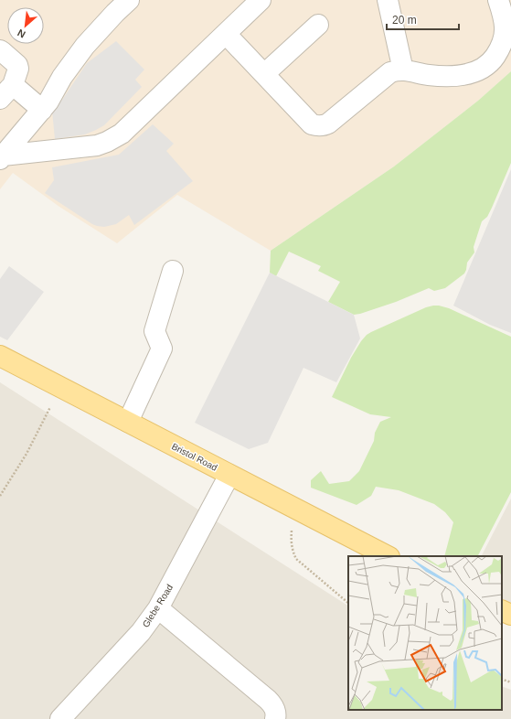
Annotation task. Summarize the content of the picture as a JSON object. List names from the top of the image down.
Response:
{
  "streets": {
    "main road": ["Bristol Road"],
    "street": ["Glebe Road"]
  },
  "crossings": [
    ["Bristol Road", "Glebe Road"]
  ],
  "scale_bar": "20 m",
  "north": "bottom left"
}
